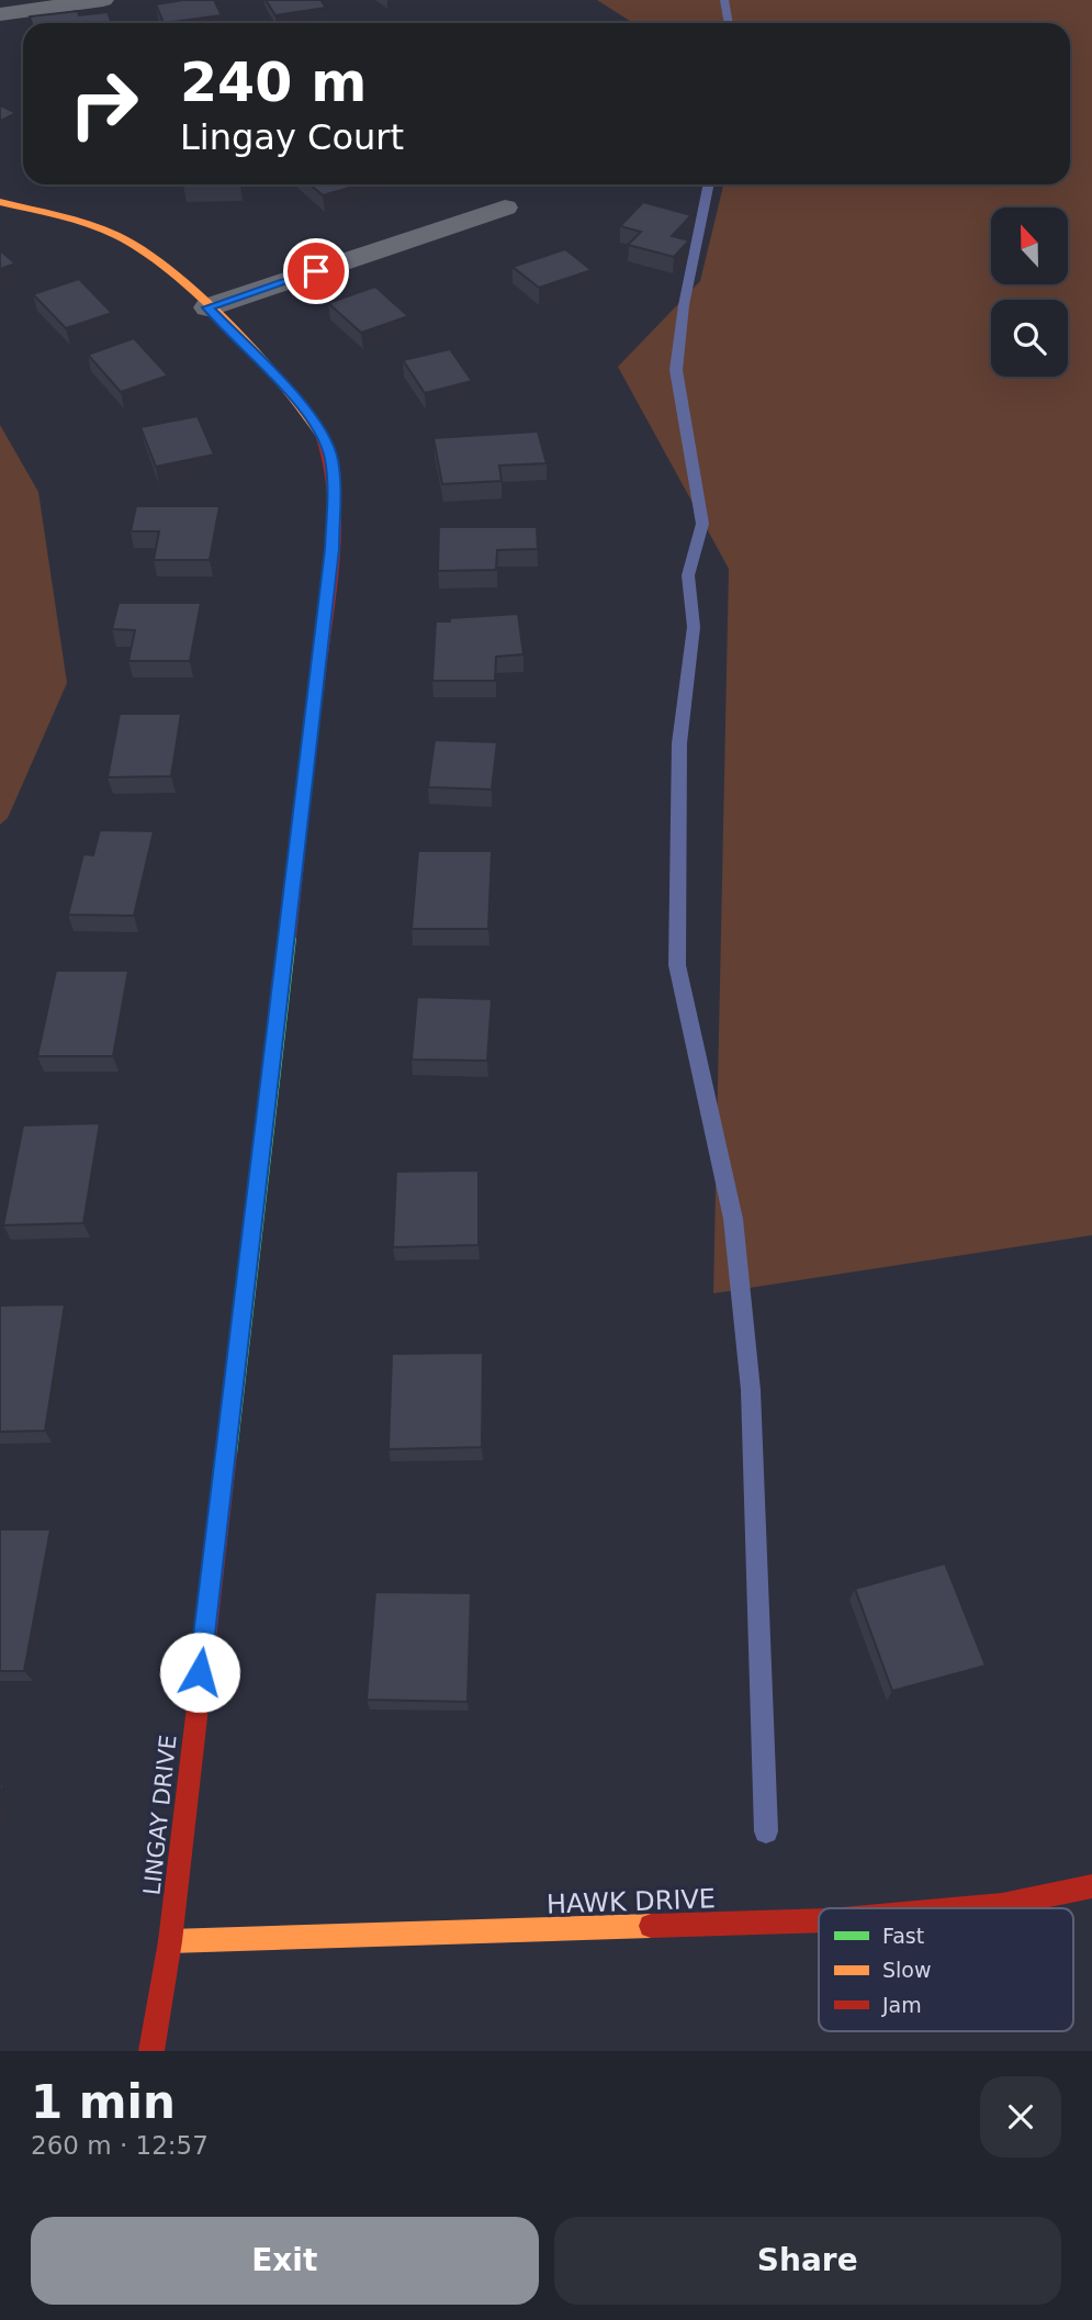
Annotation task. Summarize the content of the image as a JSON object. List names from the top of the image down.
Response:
{
  "streets": {
    "street": ["LINGAY DRIVE", "HAWK DRIVE"]
  },
  "crossings": [
    ["LINGAY DRIVE", "HAWK DRIVE"]
  ],
  "legend": ["Fast", "Slow", "Jam"],
  "north": "top",
  "page": {
    "turn": ["240 m", "Lingay Court"],
    "heading": ["1 min", "260 m · 12:57"],
    "buttons": ["Exit", "Share"]
  }
}
